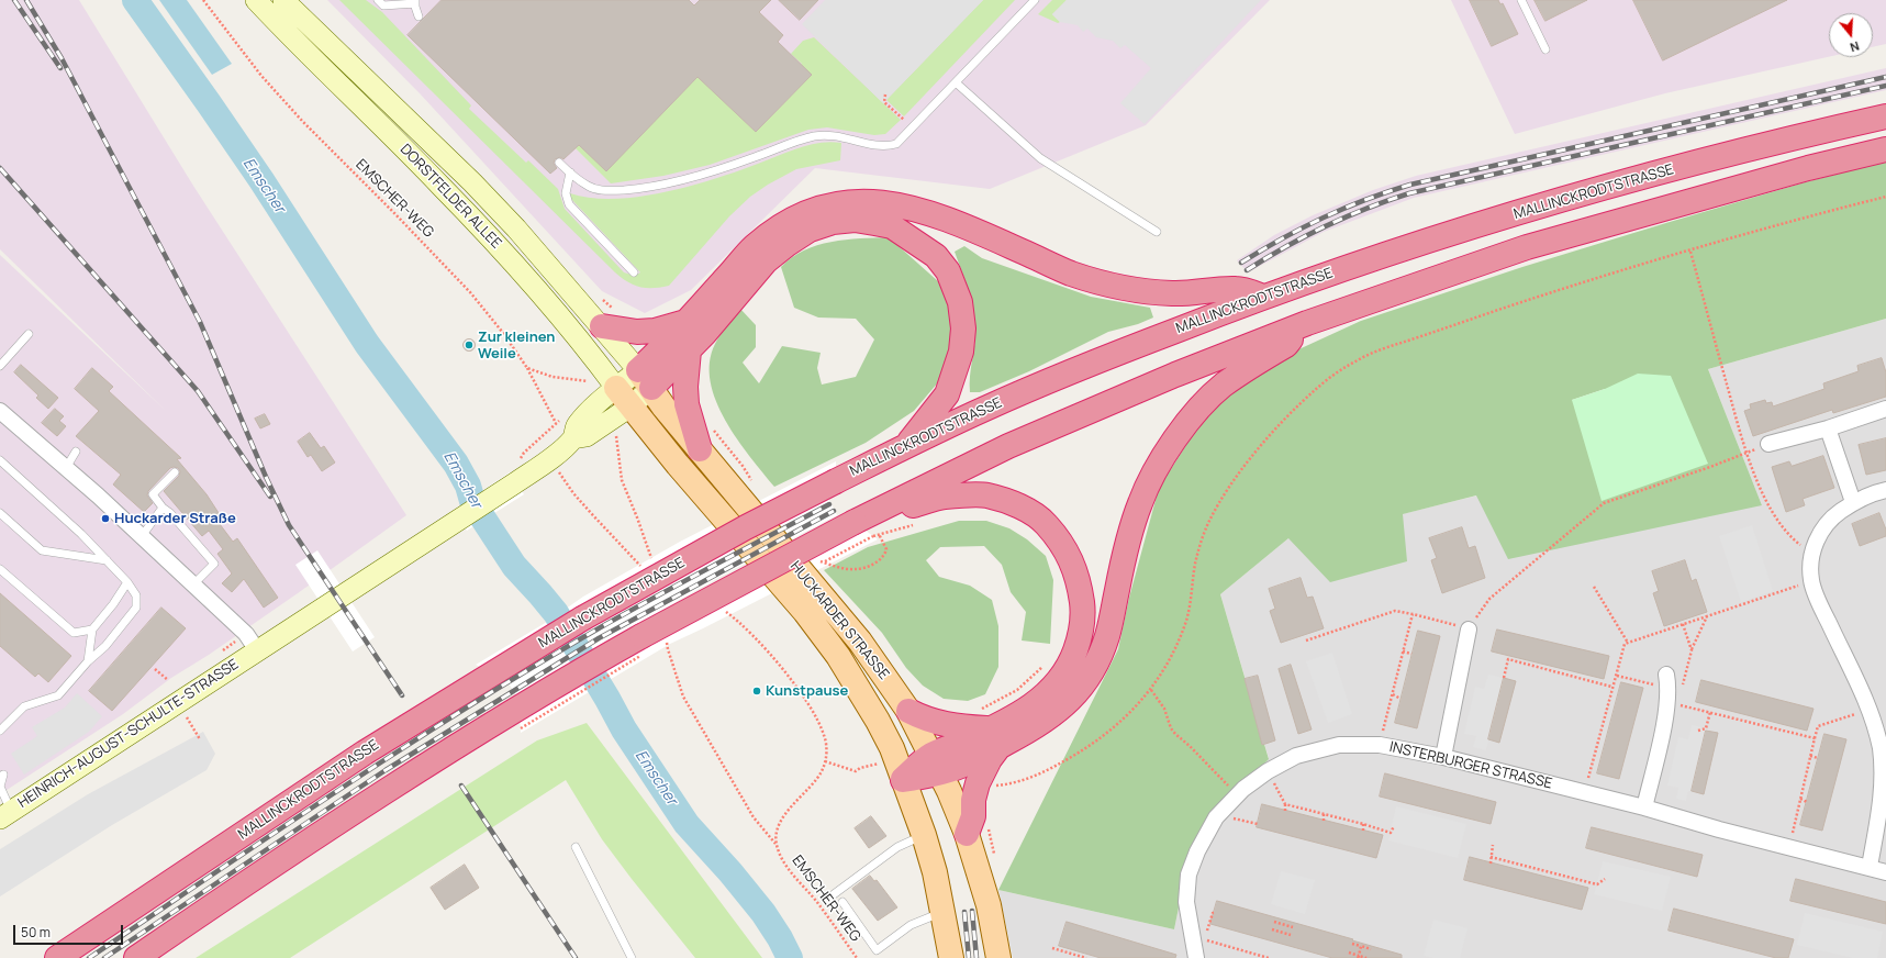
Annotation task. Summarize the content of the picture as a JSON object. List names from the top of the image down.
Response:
{
  "streets": {
    "highway": ["MALLINCKRODTSTRASSE"],
    "main road": ["DORSTFELDER ALLEE", "HUCKARDER STRASSE", "HEINRICH-AUGUST-SCHULTE-STRASSE"],
    "street": ["INSTERBURGER STRASSE"],
    "path": ["EMSCHER-WEG"]
  },
  "crossings": [
    ["DORSTFELDER ALLEE", "HUCKARDER STRASSE"]
  ],
  "water": ["Emscher"],
  "places": ["Zur kleinen Weile", "Huckarder Straße", "Kunstpause"],
  "scale_bar": "50 m",
  "north": "bottom"
}
